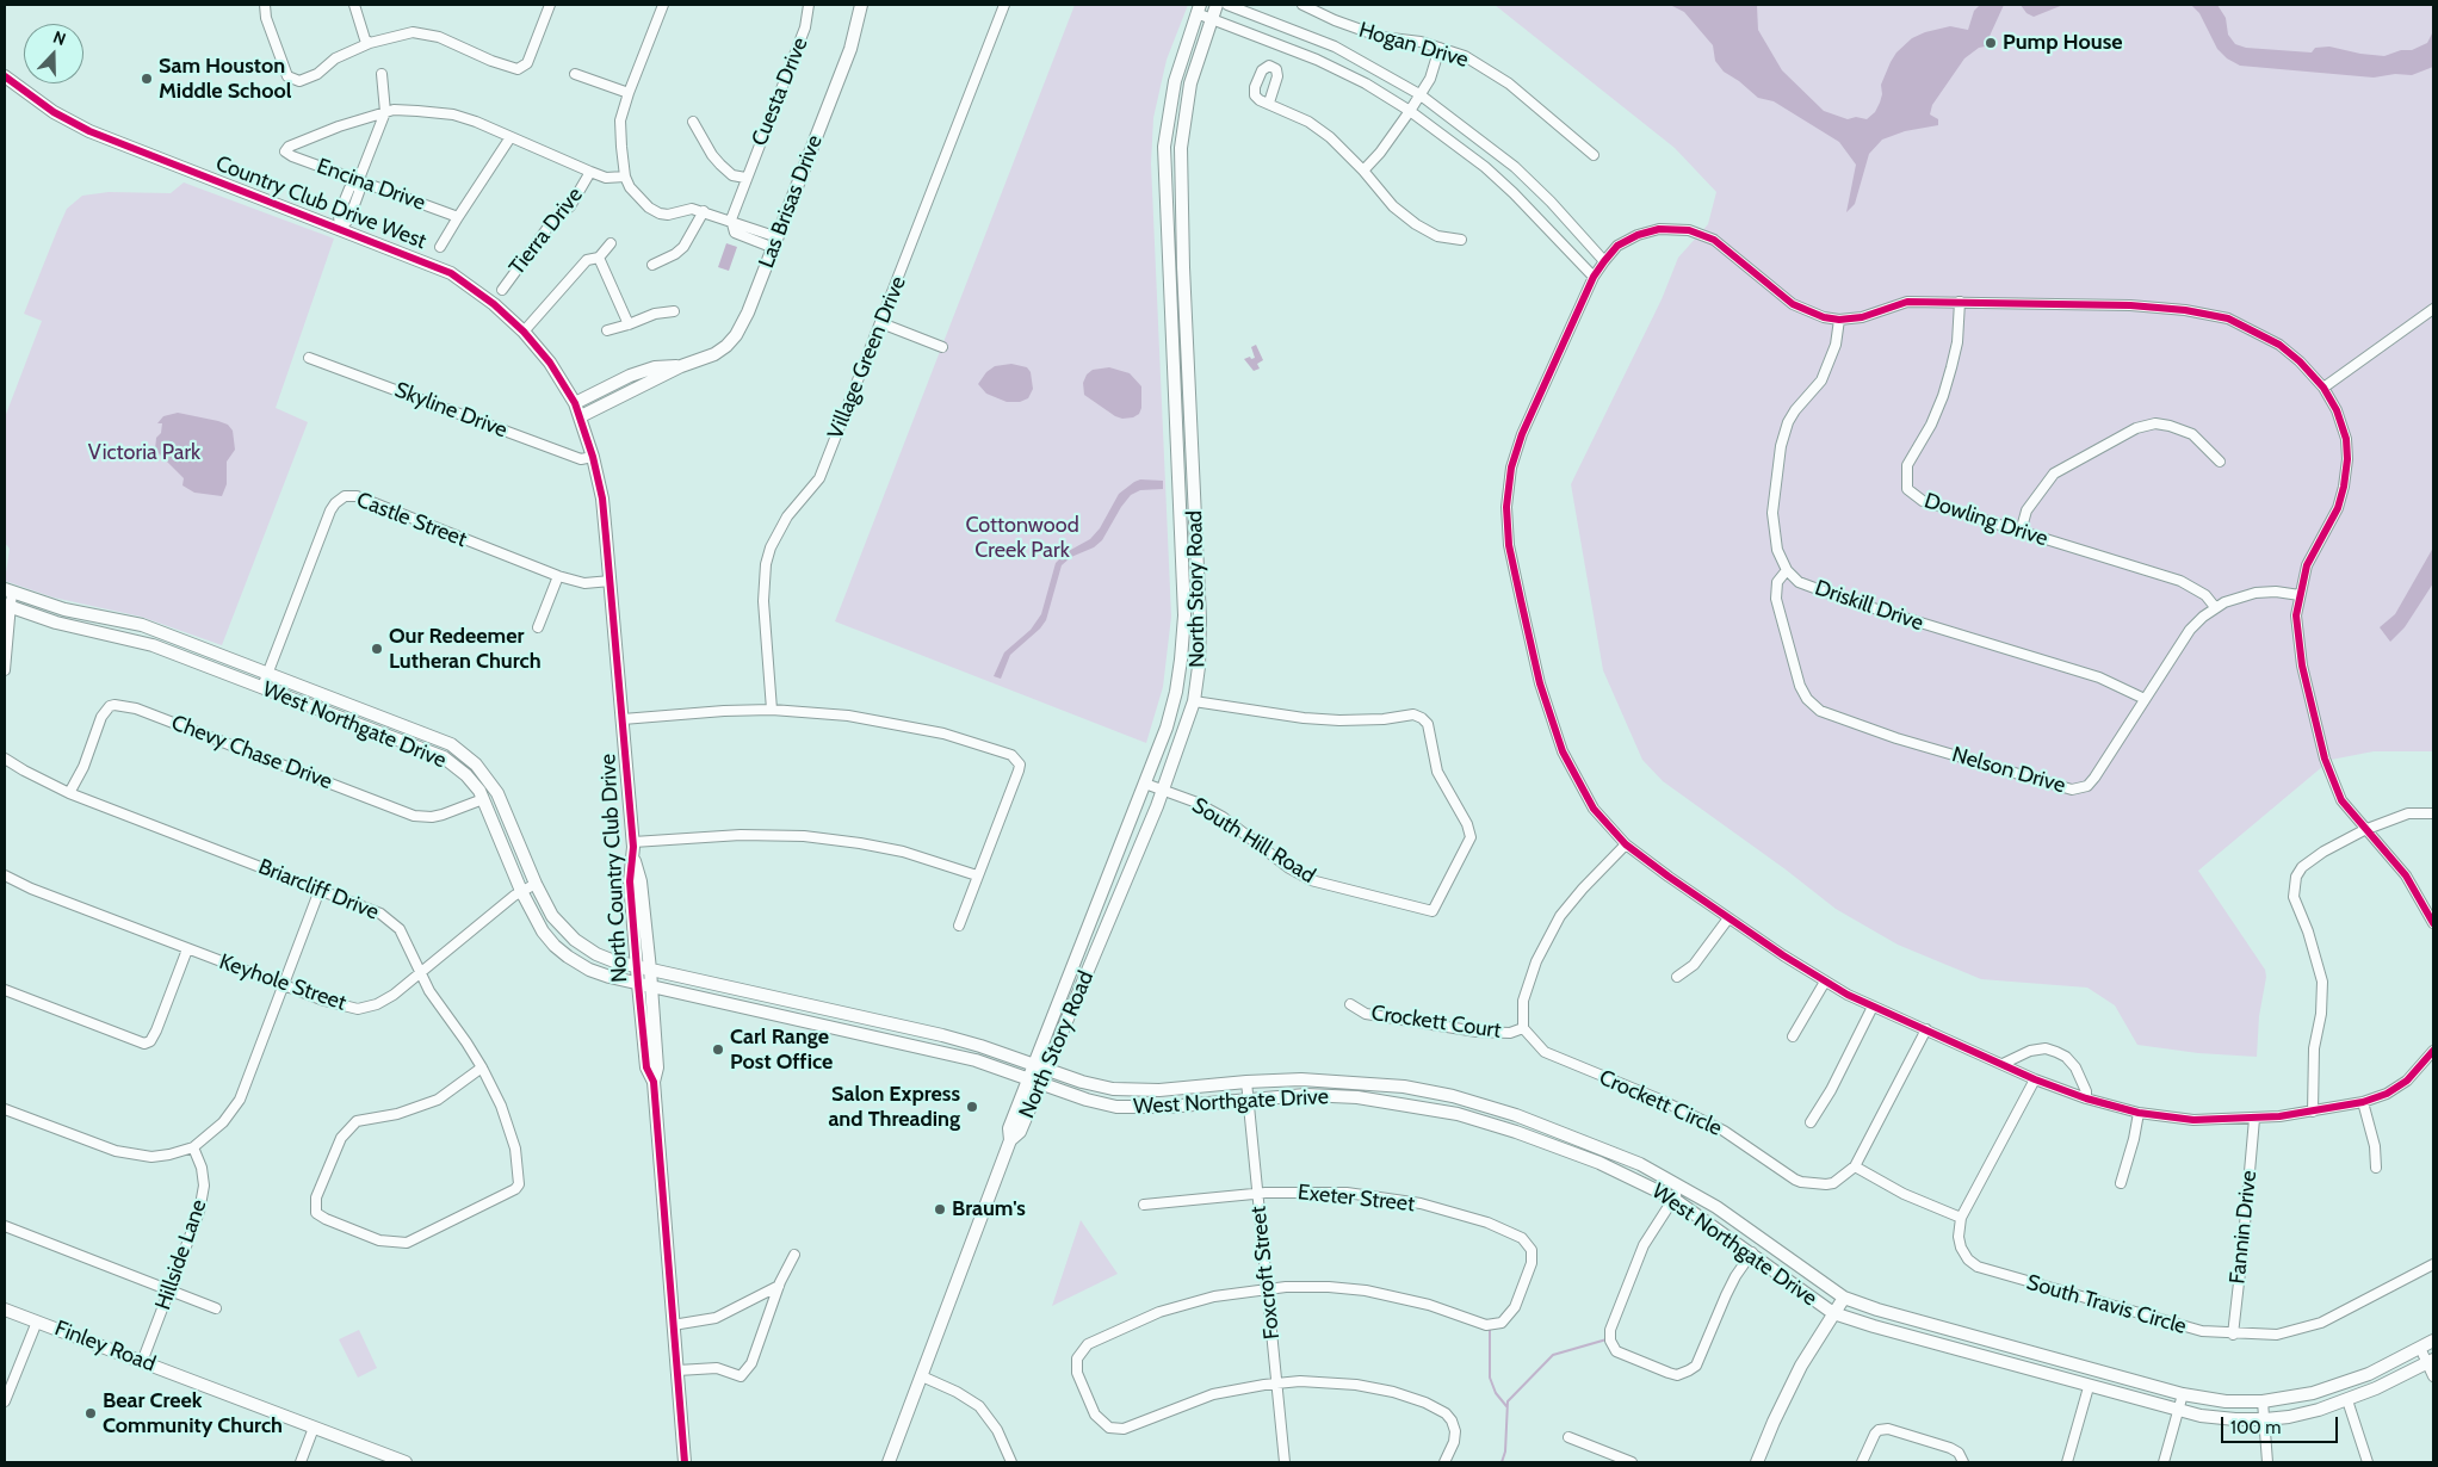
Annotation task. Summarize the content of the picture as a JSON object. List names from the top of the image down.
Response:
{
  "streets": {
    "main road": [
      "Las Brisas Drive",
      "Country Club Drive West",
      "North Story Road",
      "West Northgate Drive",
      "North Country Club Drive",
      "Finley Road"
    ],
    "street": [
      "Hogan Drive",
      "Cuesta Drive",
      "Encina Drive",
      "Tierra Drive",
      "Village Green Drive",
      "Skyline Drive",
      "Castle Street",
      "Dowling Drive",
      "Driskill Drive",
      "Chevy Chase Drive",
      "Nelson Drive",
      "South Hill Road",
      "Briarcliff Drive",
      "Keyhole Street",
      "Crockett Court",
      "Crockett Circle",
      "Exeter Street",
      "Fannin Drive",
      "Hillside Lane",
      "Foxcroft Street",
      "South Travis Circle"
    ]
  },
  "crossings": [
    ["Las Brisas Drive", "Country Club Drive West"],
    ["Las Brisas Drive", "North Country Club Drive"],
    ["Country Club Drive West", "North Country Club Drive"],
    ["Skyline Drive", "North Country Club Drive"],
    ["Castle Street", "West Northgate Drive"],
    ["Castle Street", "North Country Club Drive"],
    ["Dowling Drive", "Nelson Drive"],
    ["North Story Road", "West Northgate Drive"],
    ["North Story Road", "South Hill Road"],
    ["Driskill Drive", "Nelson Drive"],
    ["West Northgate Drive", "Chevy Chase Drive"],
    ["West Northgate Drive", "North Country Club Drive"],
    ["West Northgate Drive", "Keyhole Street"],
    ["West Northgate Drive", "Foxcroft Street"],
    ["Chevy Chase Drive", "Briarcliff Drive"],
    ["Briarcliff Drive", "Keyhole Street"],
    ["Crockett Court", "Crockett Circle"],
    ["Exeter Street", "Foxcroft Street"],
    ["Fannin Drive", "South Travis Circle"],
    ["Hillside Lane", "Finley Road"]
  ],
  "parks": ["Victoria Park", "Cottonwood Creek Park"],
  "places": [
    "Pump House",
    "Sam Houston Middle School",
    "Our Redeemer Lutheran Church",
    "Carl Range Post Office",
    "Salon Express and Threading",
    "Braum's",
    "Bear Creek Community Church"
  ],
  "scale_bar": "100 m",
  "north": "top"
}
